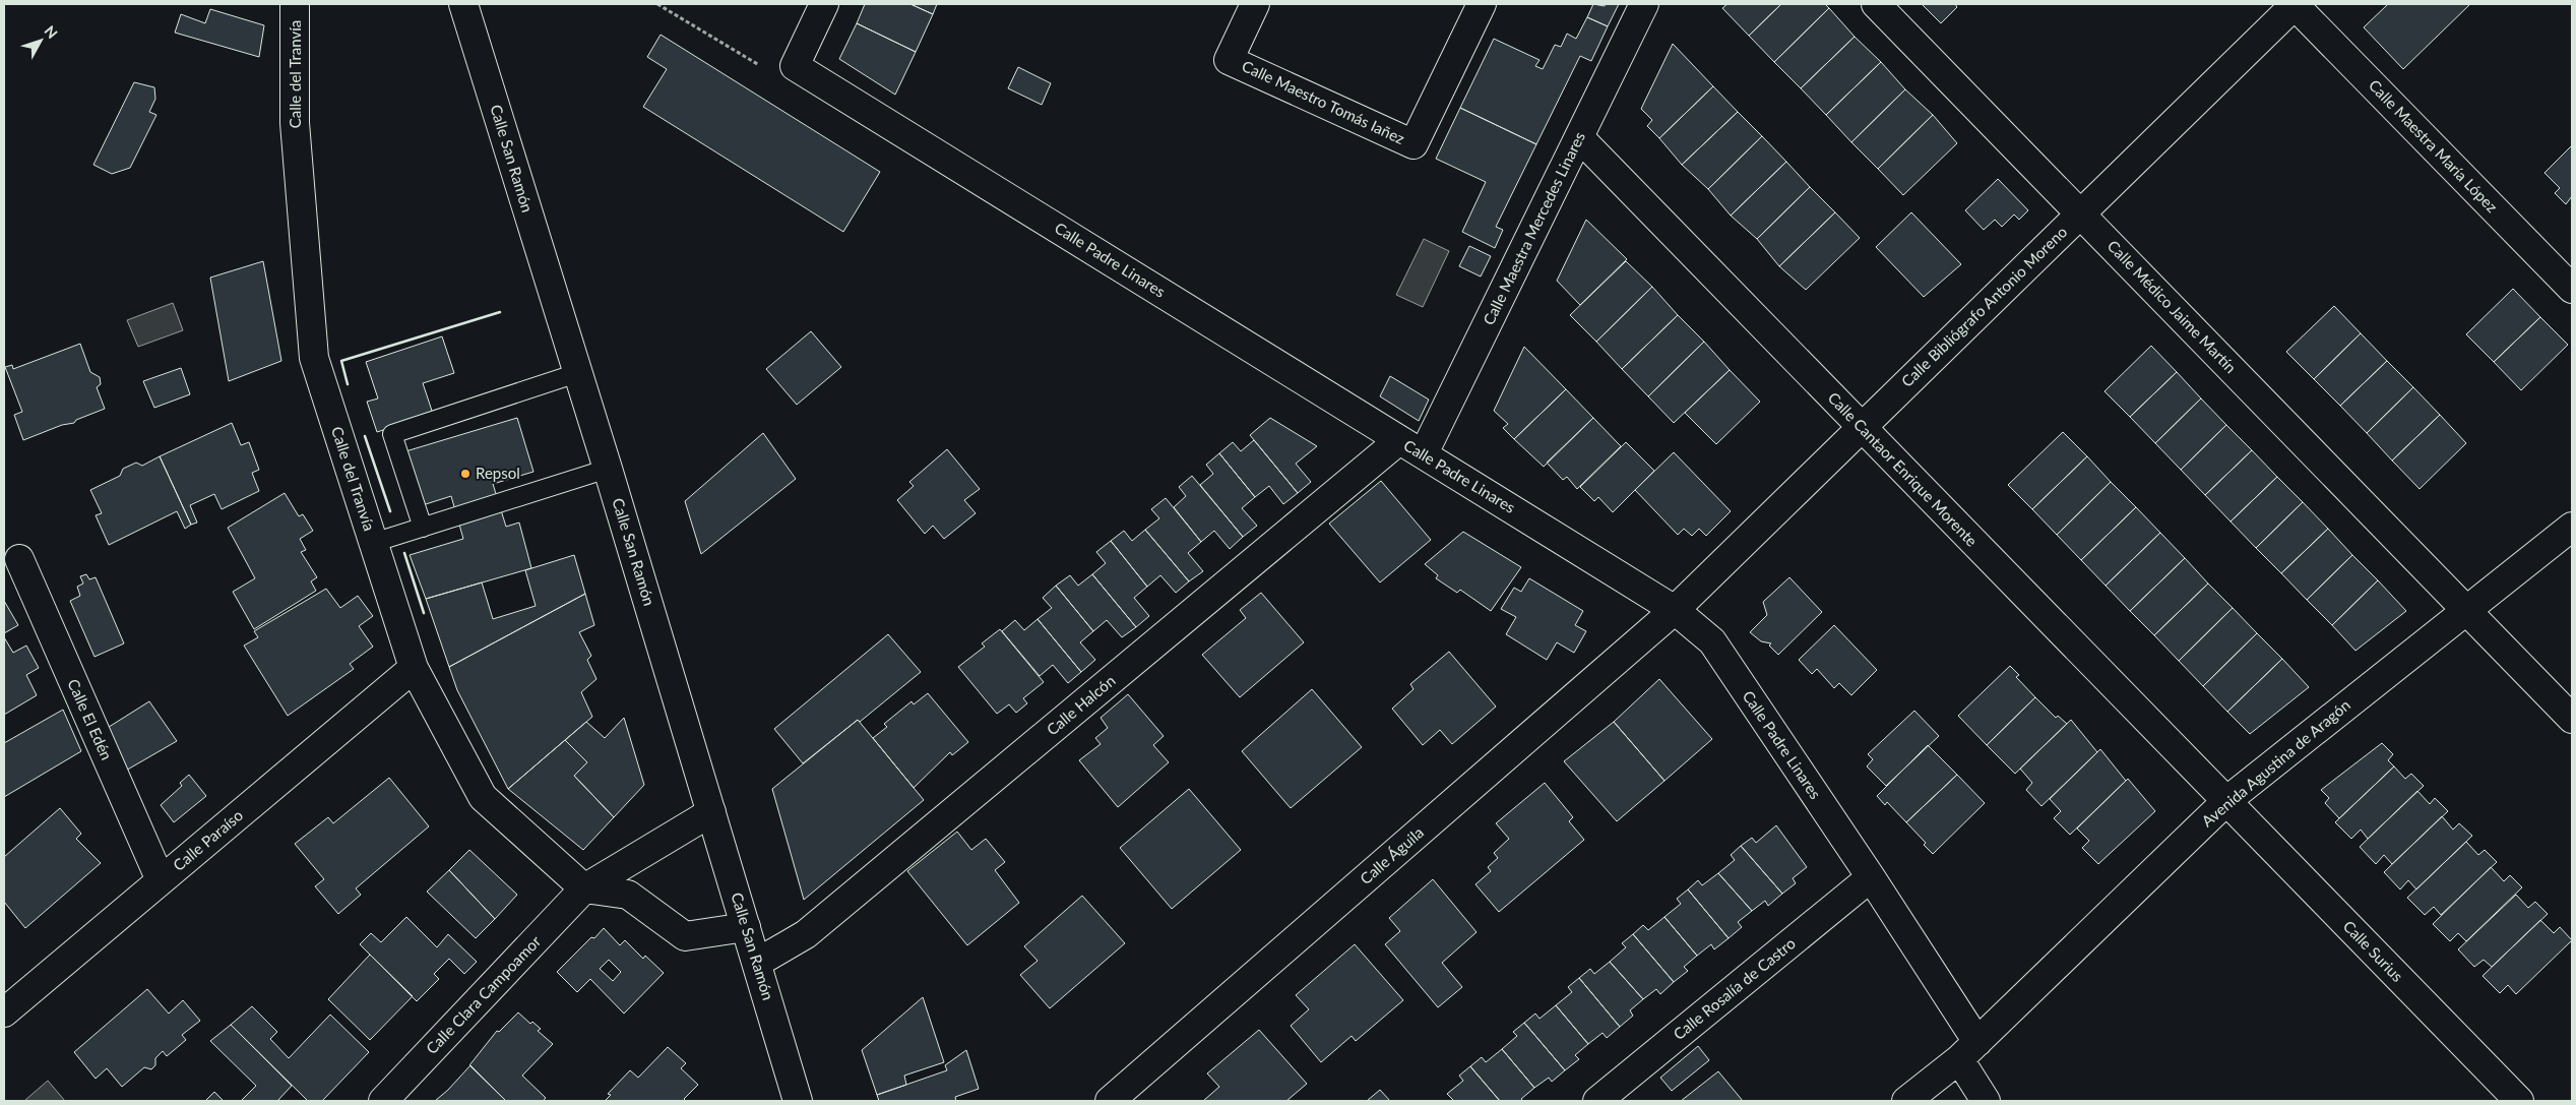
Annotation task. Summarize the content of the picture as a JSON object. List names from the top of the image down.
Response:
{
  "streets": {
    "street": [
      "Calle del Tranvía",
      "Calle Maestro Tomás Iañez",
      "Calle Maestra María López",
      "Calle San Ramón",
      "Calle Maestra Mercedes Linares",
      "Calle Padre Linares",
      "Calle Bibliógrafo Antonio Moreno",
      "Calle Médico Jaime Martín",
      "Calle Cantaor Enrique Morente",
      "Calle Halcón",
      "Calle El Edén",
      "Avenida Agustina de Aragón",
      "Calle Paraíso",
      "Calle Águila",
      "Calle Surius",
      "Calle Rosalía de Castro",
      "Calle Clara Campoamor"
    ]
  },
  "crossings": [
    ["Calle del Tranvía", "Calle Paraíso"],
    ["Calle del Tranvía", "Calle Clara Campoamor"],
    ["Calle Maestra María López", "Calle Bibliógrafo Antonio Moreno"],
    ["Calle San Ramón", "Calle Halcón"],
    ["Calle San Ramón", "Calle Clara Campoamor"],
    ["Calle Maestra Mercedes Linares", "Calle Padre Linares"],
    ["Calle Maestra Mercedes Linares", "Calle Cantaor Enrique Morente"],
    ["Calle Padre Linares", "Calle Bibliógrafo Antonio Moreno"],
    ["Calle Padre Linares", "Calle Halcón"],
    ["Calle Padre Linares", "Avenida Agustina de Aragón"],
    ["Calle Padre Linares", "Calle Águila"],
    ["Calle Padre Linares", "Calle Rosalía de Castro"],
    ["Calle Bibliógrafo Antonio Moreno", "Calle Médico Jaime Martín"],
    ["Calle Bibliógrafo Antonio Moreno", "Calle Cantaor Enrique Morente"],
    ["Calle Bibliógrafo Antonio Moreno", "Calle Águila"],
    ["Calle Médico Jaime Martín", "Avenida Agustina de Aragón"],
    ["Calle Cantaor Enrique Morente", "Avenida Agustina de Aragón"],
    ["Calle Cantaor Enrique Morente", "Calle Surius"],
    ["Calle El Edén", "Calle Paraíso"],
    ["Avenida Agustina de Aragón", "Calle Surius"]
  ],
  "places": ["Repsol"],
  "north": "top right"
}
